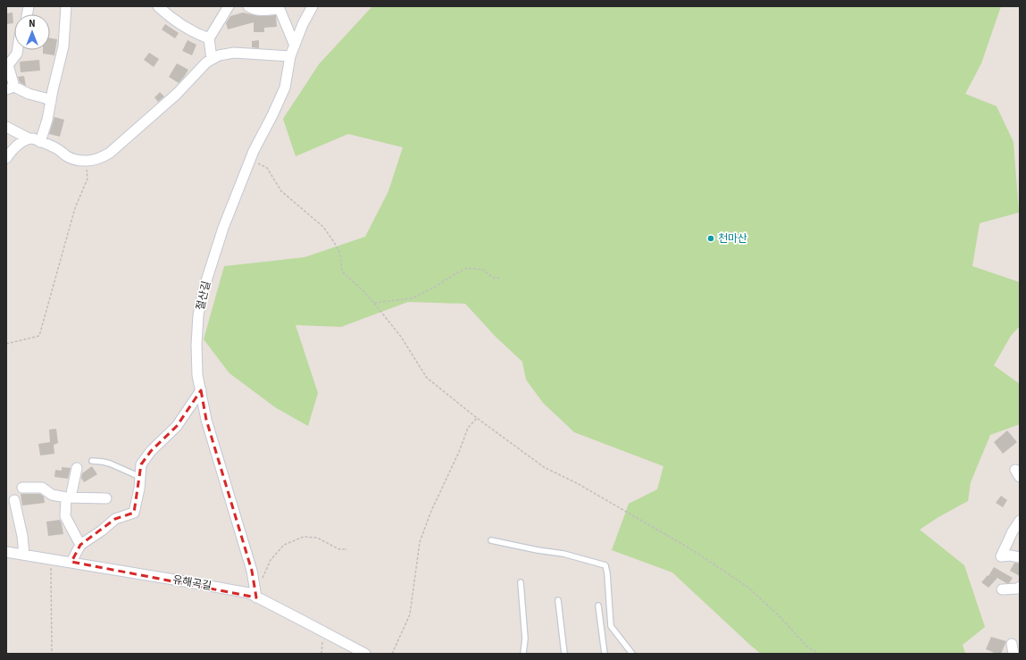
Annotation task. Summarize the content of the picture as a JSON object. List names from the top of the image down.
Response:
{
  "streets": {
    "street": ["절산길", "유해곡길"]
  },
  "crossings": [
    ["절산길", "유해곡길"]
  ],
  "places": ["천마산"],
  "north": "top"
}
